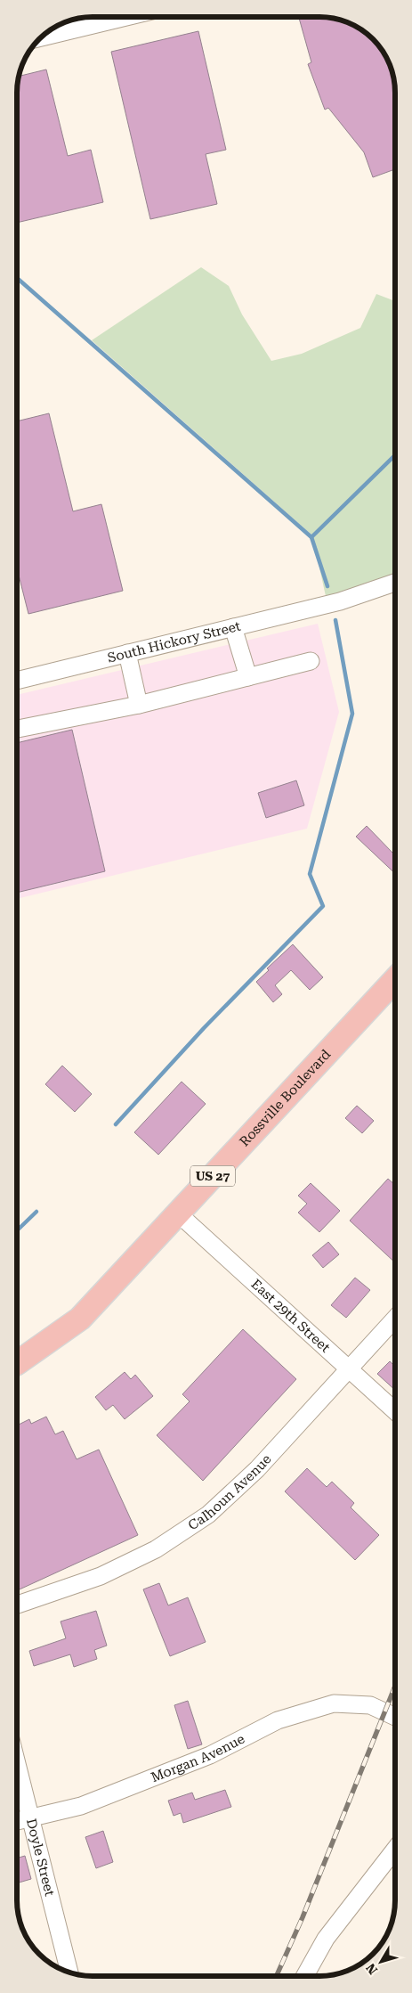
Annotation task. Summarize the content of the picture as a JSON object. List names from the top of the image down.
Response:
{
  "streets": {
    "highway": ["Rossville Boulevard", "US 27"],
    "street": [
      "South Hickory Street",
      "East 29th Street",
      "Calhoun Avenue",
      "Morgan Avenue",
      "Doyle Street"
    ]
  },
  "crossings": [
    ["Rossville Boulevard", "East 29th Street"],
    ["East 29th Street", "Calhoun Avenue"],
    ["Morgan Avenue", "Doyle Street"]
  ],
  "north": "bottom left"
}
